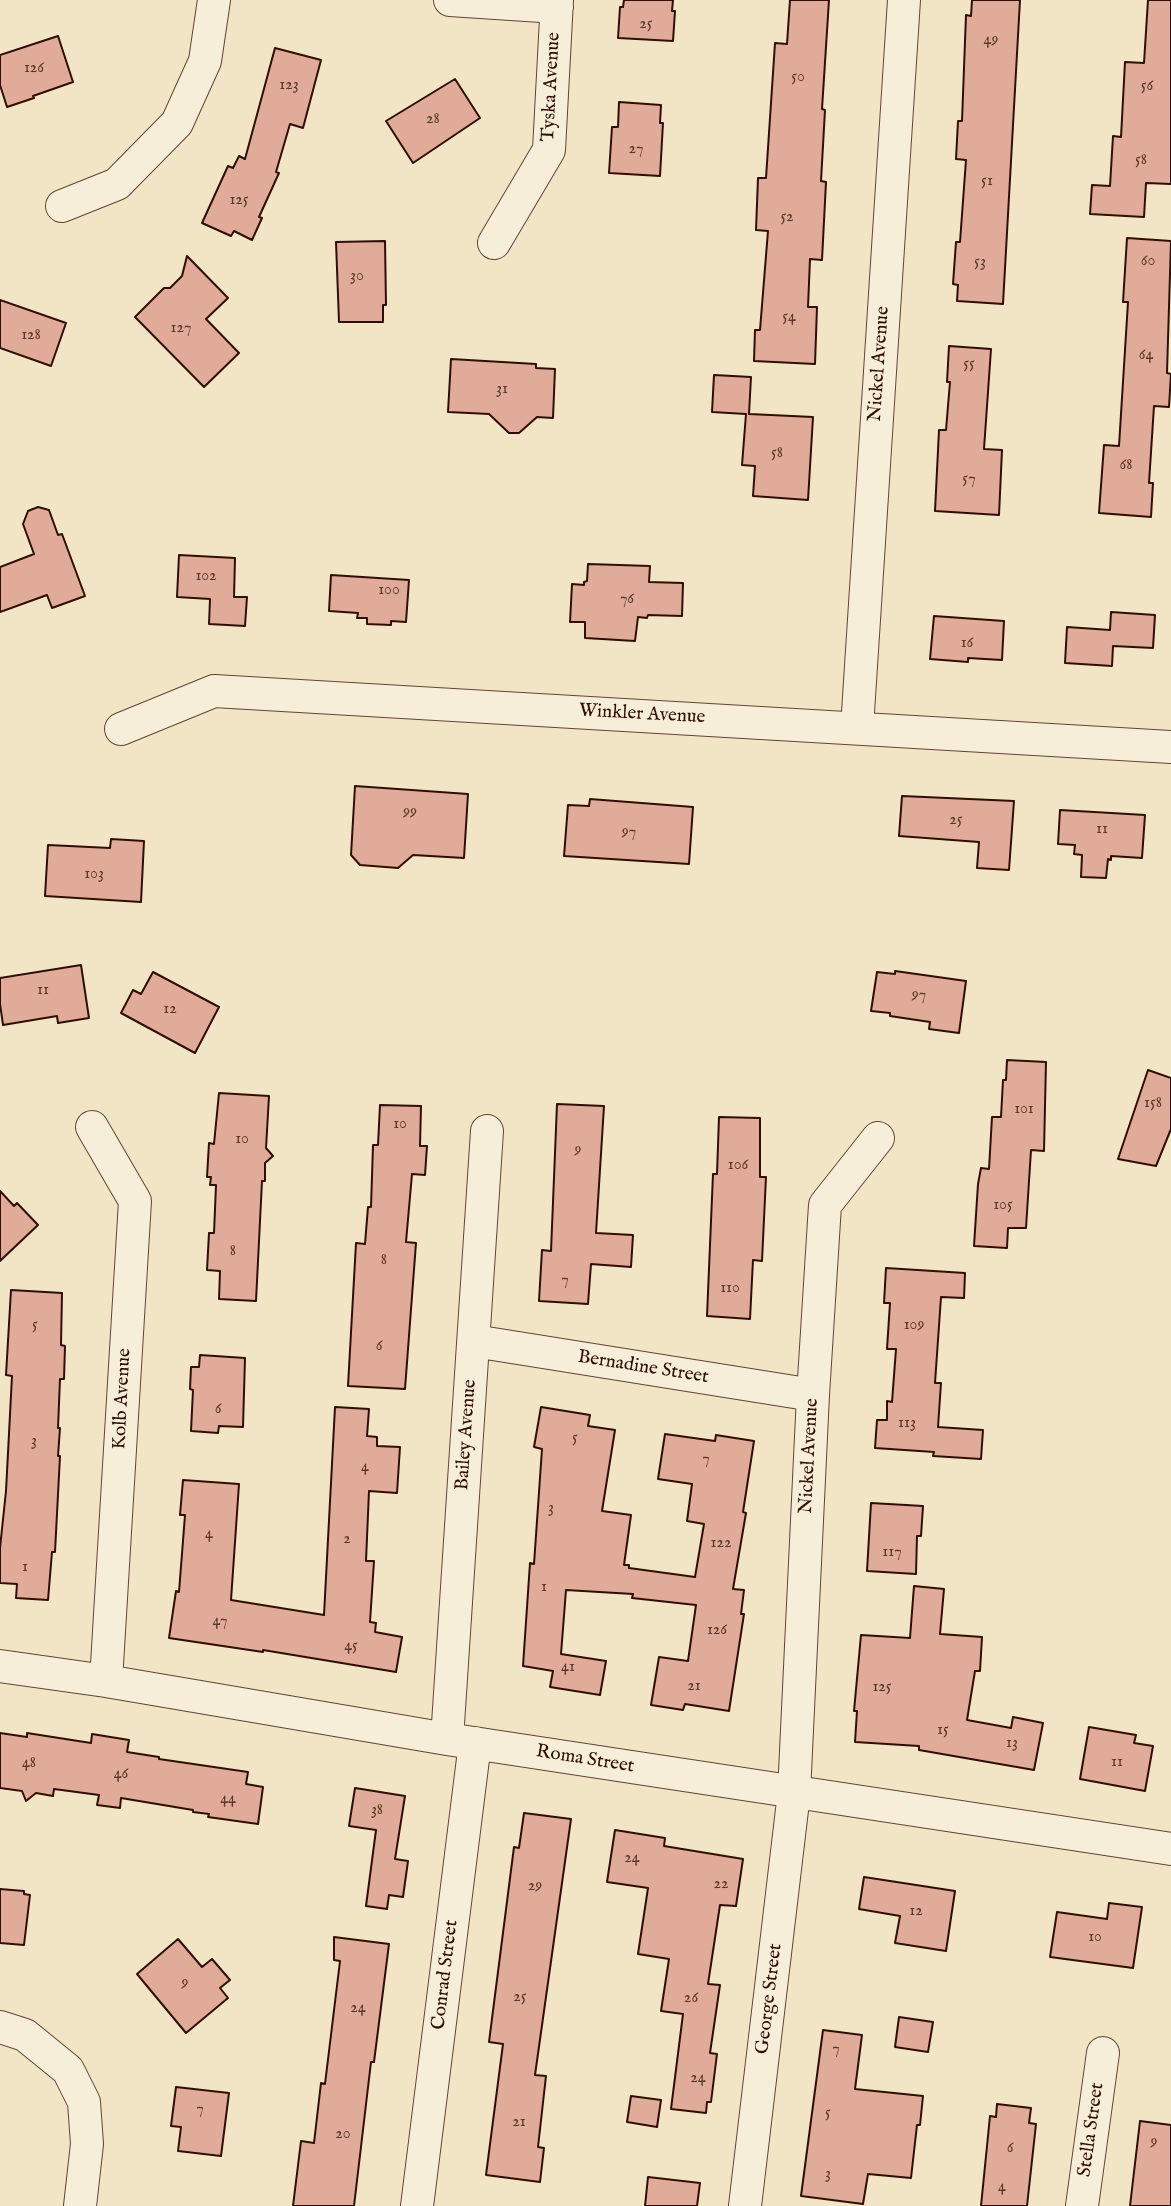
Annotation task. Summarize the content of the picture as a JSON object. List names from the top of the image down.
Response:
{
  "streets": {
    "street": [
      "Tyska Avenue",
      "Nickel Avenue",
      "Winkler Avenue",
      "Bernadine Street",
      "Kolb Avenue",
      "Bailey Avenue",
      "Roma Street",
      "Conrad Street",
      "George Street",
      "Stella Street"
    ]
  },
  "crossings": [
    ["Nickel Avenue", "Winkler Avenue"],
    ["Nickel Avenue", "Bernadine Street"],
    ["Nickel Avenue", "Roma Street"],
    ["Nickel Avenue", "George Street"],
    ["Bernadine Street", "Bailey Avenue"],
    ["Kolb Avenue", "Roma Street"],
    ["Bailey Avenue", "Roma Street"],
    ["Bailey Avenue", "Conrad Street"],
    ["Roma Street", "Conrad Street"],
    ["Roma Street", "George Street"]
  ],
  "house_numbers": [
    "25",
    "49",
    "126",
    "50",
    "123",
    "56",
    "28",
    "27",
    "58",
    "51",
    "125",
    "52",
    "60",
    "53",
    "30",
    "54",
    "127",
    "128",
    "64",
    "55",
    "31",
    "58",
    "68",
    "57",
    "102",
    "100",
    "76",
    "16",
    "99",
    "25",
    "11",
    "97",
    "103",
    "11",
    "97",
    "12",
    "158",
    "101",
    "10",
    "10",
    "9",
    "106",
    "105",
    "8",
    "8",
    "7",
    "110",
    "5",
    "109",
    "6",
    "6",
    "113",
    "5",
    "3",
    "7",
    "4",
    "3",
    "4",
    "2",
    "122",
    "117",
    "1",
    "1",
    "47",
    "126",
    "45",
    "41",
    "21",
    "125",
    "15",
    "13",
    "11",
    "48",
    "46",
    "44",
    "38",
    "24",
    "22",
    "29",
    "12",
    "10",
    "9",
    "25",
    "26",
    "24",
    "7",
    "24",
    "7",
    "5",
    "21",
    "20",
    "9",
    "6",
    "3",
    "4"
  ]
}
